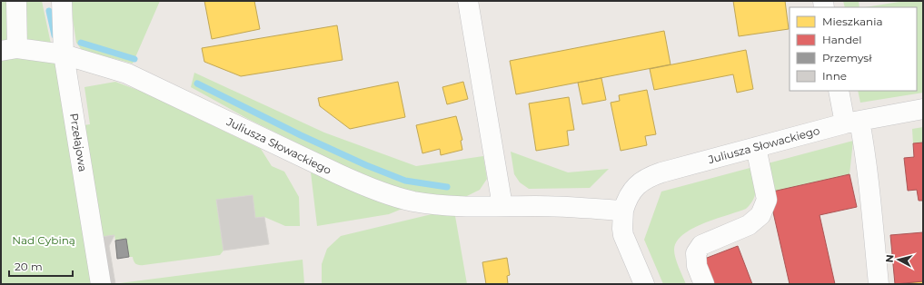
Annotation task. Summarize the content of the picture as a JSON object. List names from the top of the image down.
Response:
{
  "streets": {
    "street": ["Przełajowa", "Juliusza Słowackiego"]
  },
  "crossings": [
    ["Przełajowa", "Juliusza Słowackiego"]
  ],
  "parks": ["Nad Cybiną"],
  "legend": [
    "Mieszkania",
    "Handel",
    "Przemysł",
    "Inne"
  ],
  "scale_bar": "20 m",
  "north": "left"
}
